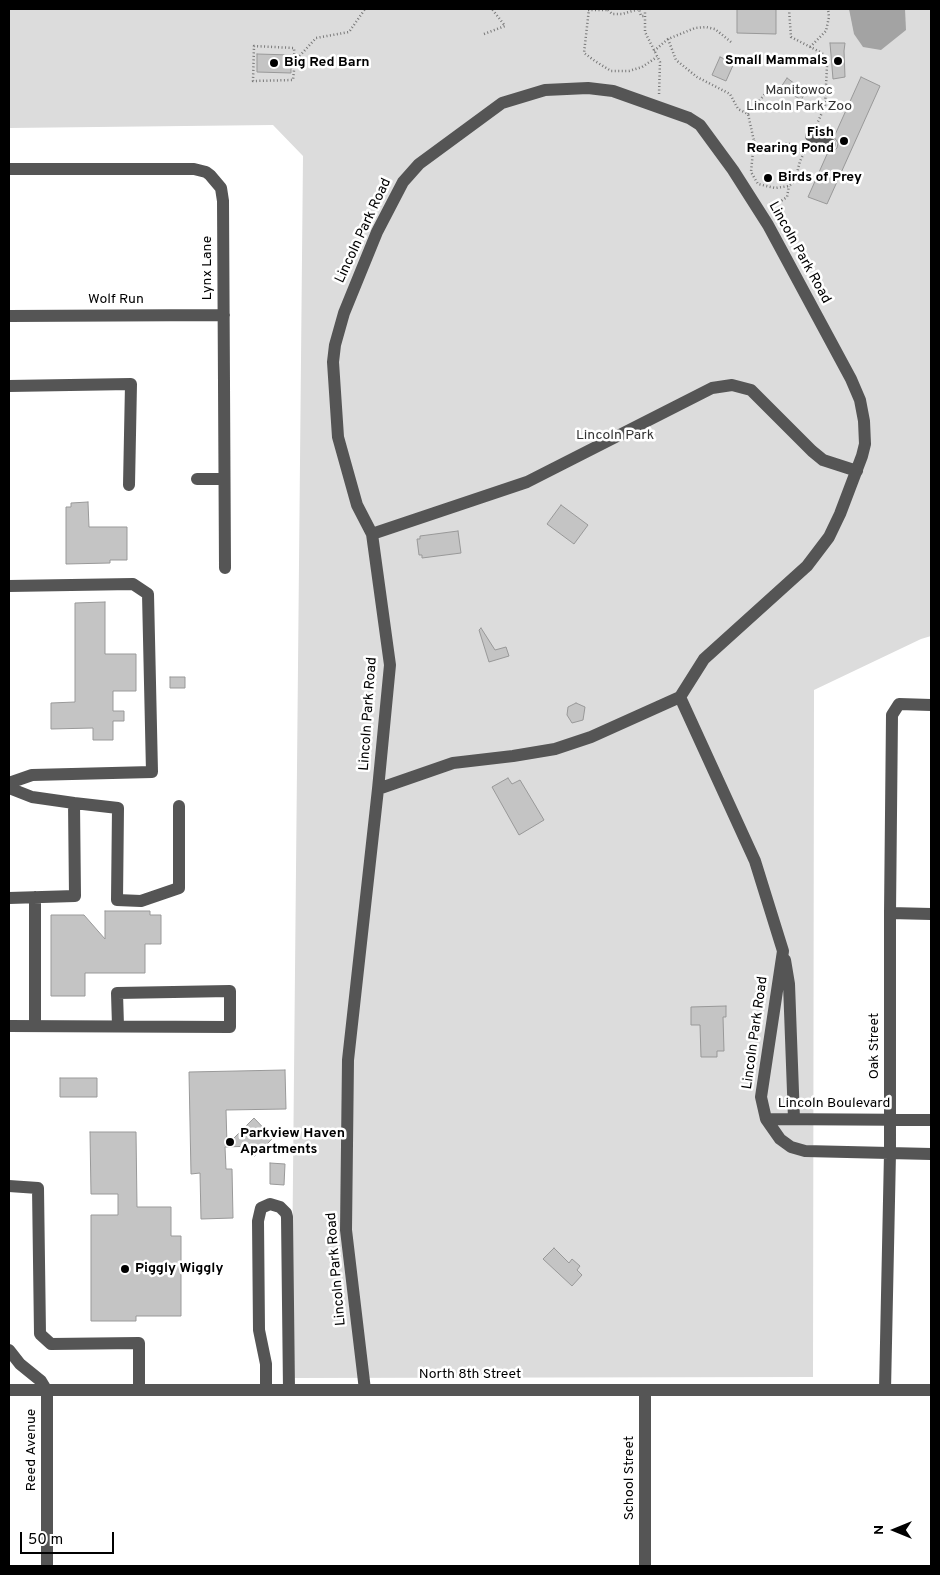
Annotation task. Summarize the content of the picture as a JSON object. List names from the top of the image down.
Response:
{
  "streets": {
    "street": [
      "Lincoln Park Road",
      "Lynx Lane",
      "Wolf Run",
      "Oak Street",
      "Lincoln Boulevard",
      "North 8th Street",
      "Reed Avenue",
      "School Street"
    ]
  },
  "crossings": [
    ["Lincoln Park Road", "Lincoln Boulevard"],
    ["Lincoln Park Road", "North 8th Street"],
    ["Lynx Lane", "Wolf Run"],
    ["Oak Street", "Lincoln Boulevard"],
    ["Oak Street", "North 8th Street"],
    ["North 8th Street", "Reed Avenue"],
    ["North 8th Street", "School Street"]
  ],
  "parks": ["Manitowoc Lincoln Park Zoo", "Lincoln Park"],
  "places": [
    "Small Mammals",
    "Big Red Barn",
    "Fish Rearing Pond",
    "Birds of Prey",
    "Parkview Haven Apartments",
    "Piggly Wiggly"
  ],
  "scale_bar": "50 m",
  "north": "left"
}
